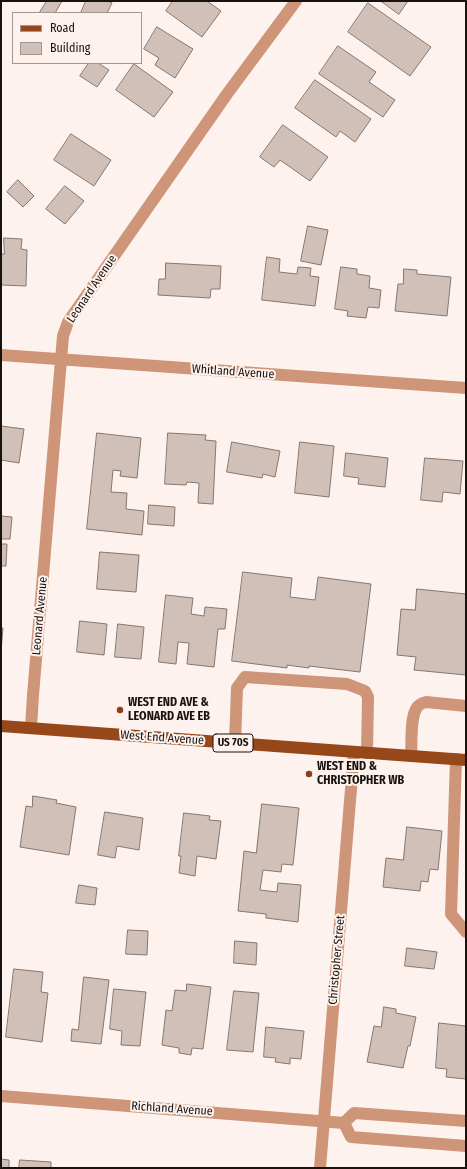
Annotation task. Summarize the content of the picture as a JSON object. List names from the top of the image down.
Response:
{
  "streets": {
    "main road": ["West End Avenue", "US 70S"],
    "street": [
      "Leonard Avenue",
      "Whitland Avenue",
      "Christopher Street",
      "Richland Avenue"
    ]
  },
  "crossings": [
    ["Leonard Avenue", "Whitland Avenue"],
    ["Leonard Avenue", "West End Avenue"],
    ["West End Avenue", "Christopher Street"],
    ["Christopher Street", "Richland Avenue"]
  ],
  "places": ["WEST END AVE & LEONARD AVE EB", "WEST END & CHRISTOPHER WB"],
  "legend": ["Road", "Building"]
}
